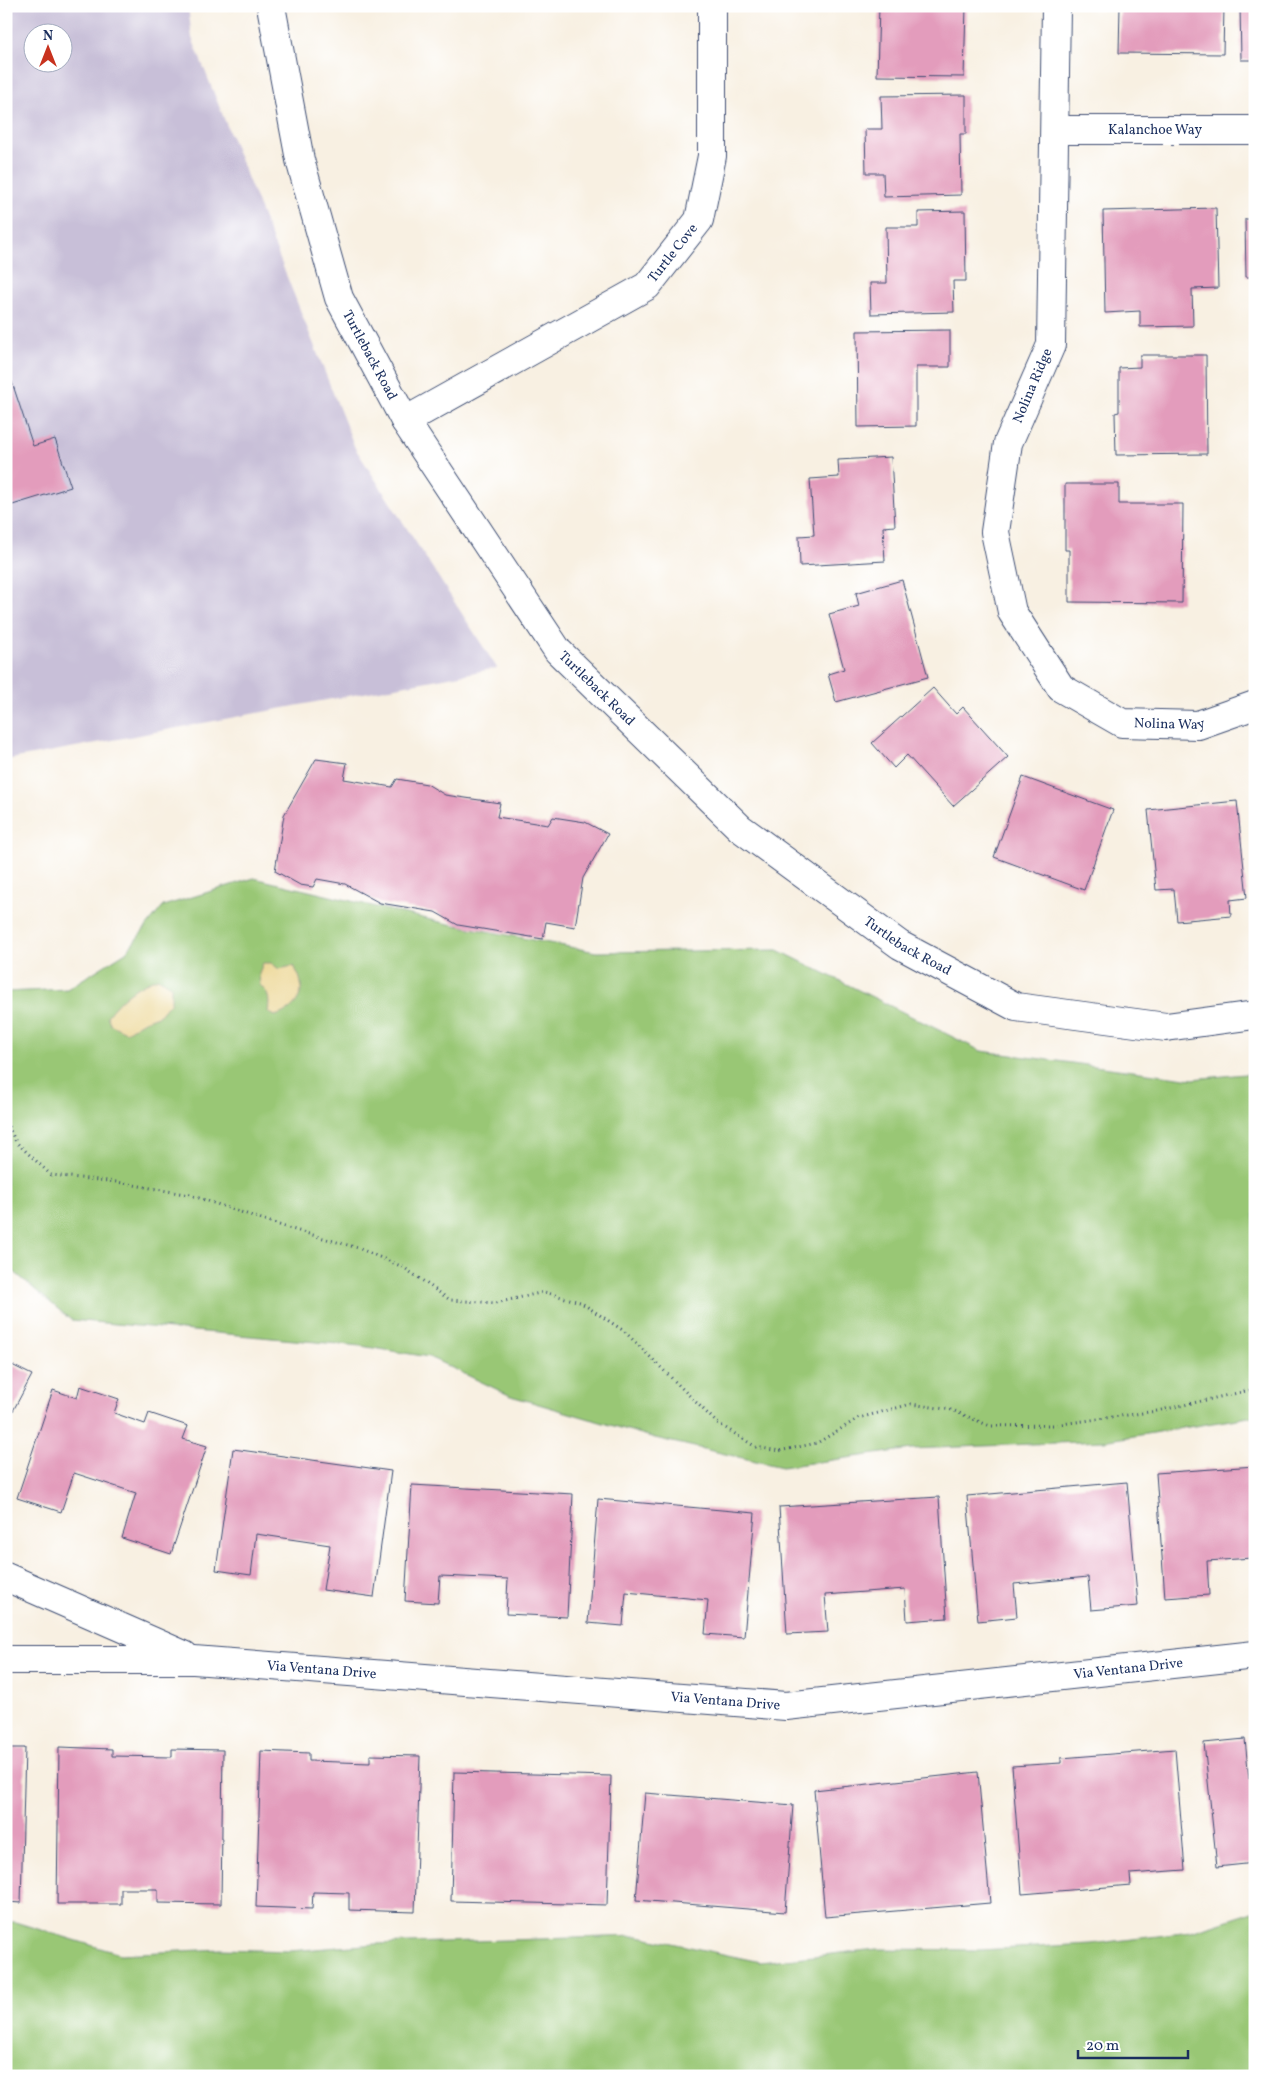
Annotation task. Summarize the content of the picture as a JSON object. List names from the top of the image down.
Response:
{
  "streets": {
    "street": [
      "Kalanchoe Way",
      "Turtle Cove",
      "Turtleback Road",
      "Nolina Ridge",
      "Nolina Way",
      "Via Ventana Drive"
    ]
  },
  "crossings": [
    ["Kalanchoe Way", "Nolina Ridge"],
    ["Turtle Cove", "Turtleback Road"],
    ["Nolina Ridge", "Nolina Way"]
  ],
  "scale_bar": "20 m",
  "north": "top"
}
